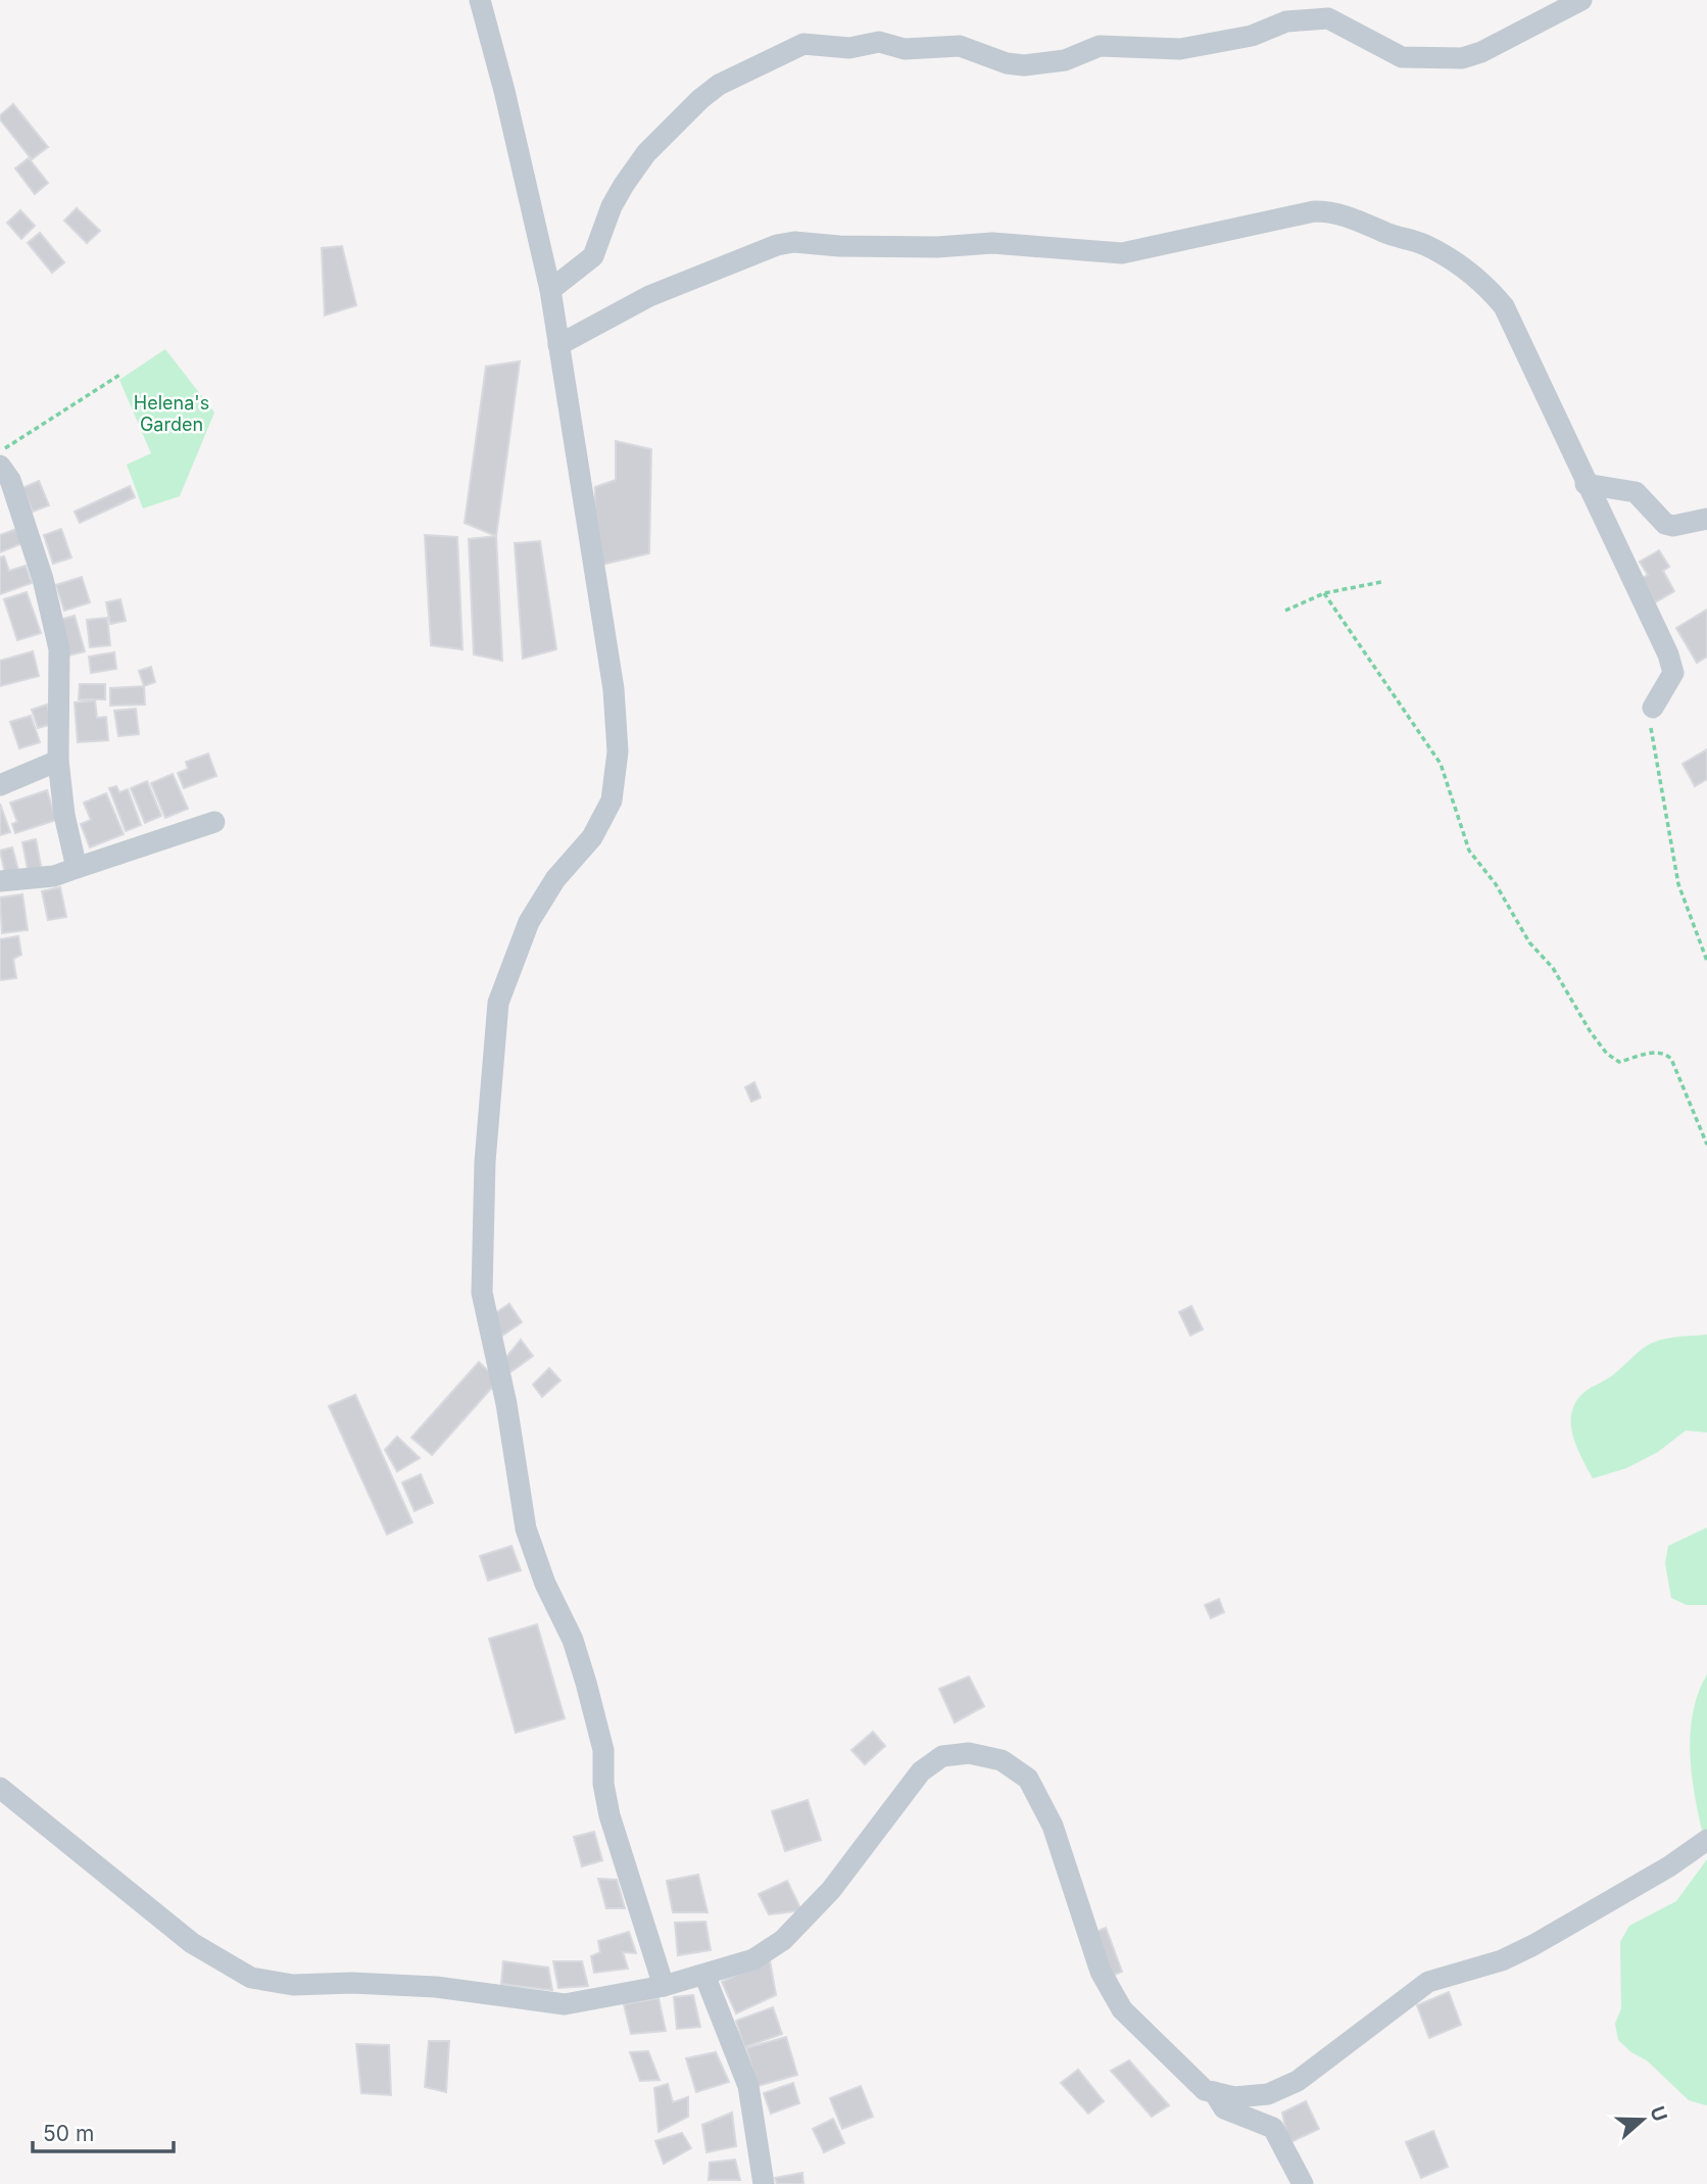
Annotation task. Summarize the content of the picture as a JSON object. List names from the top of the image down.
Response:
{
  "parks": ["Helena's Garden"],
  "scale_bar": "50 m",
  "north": "right"
}
